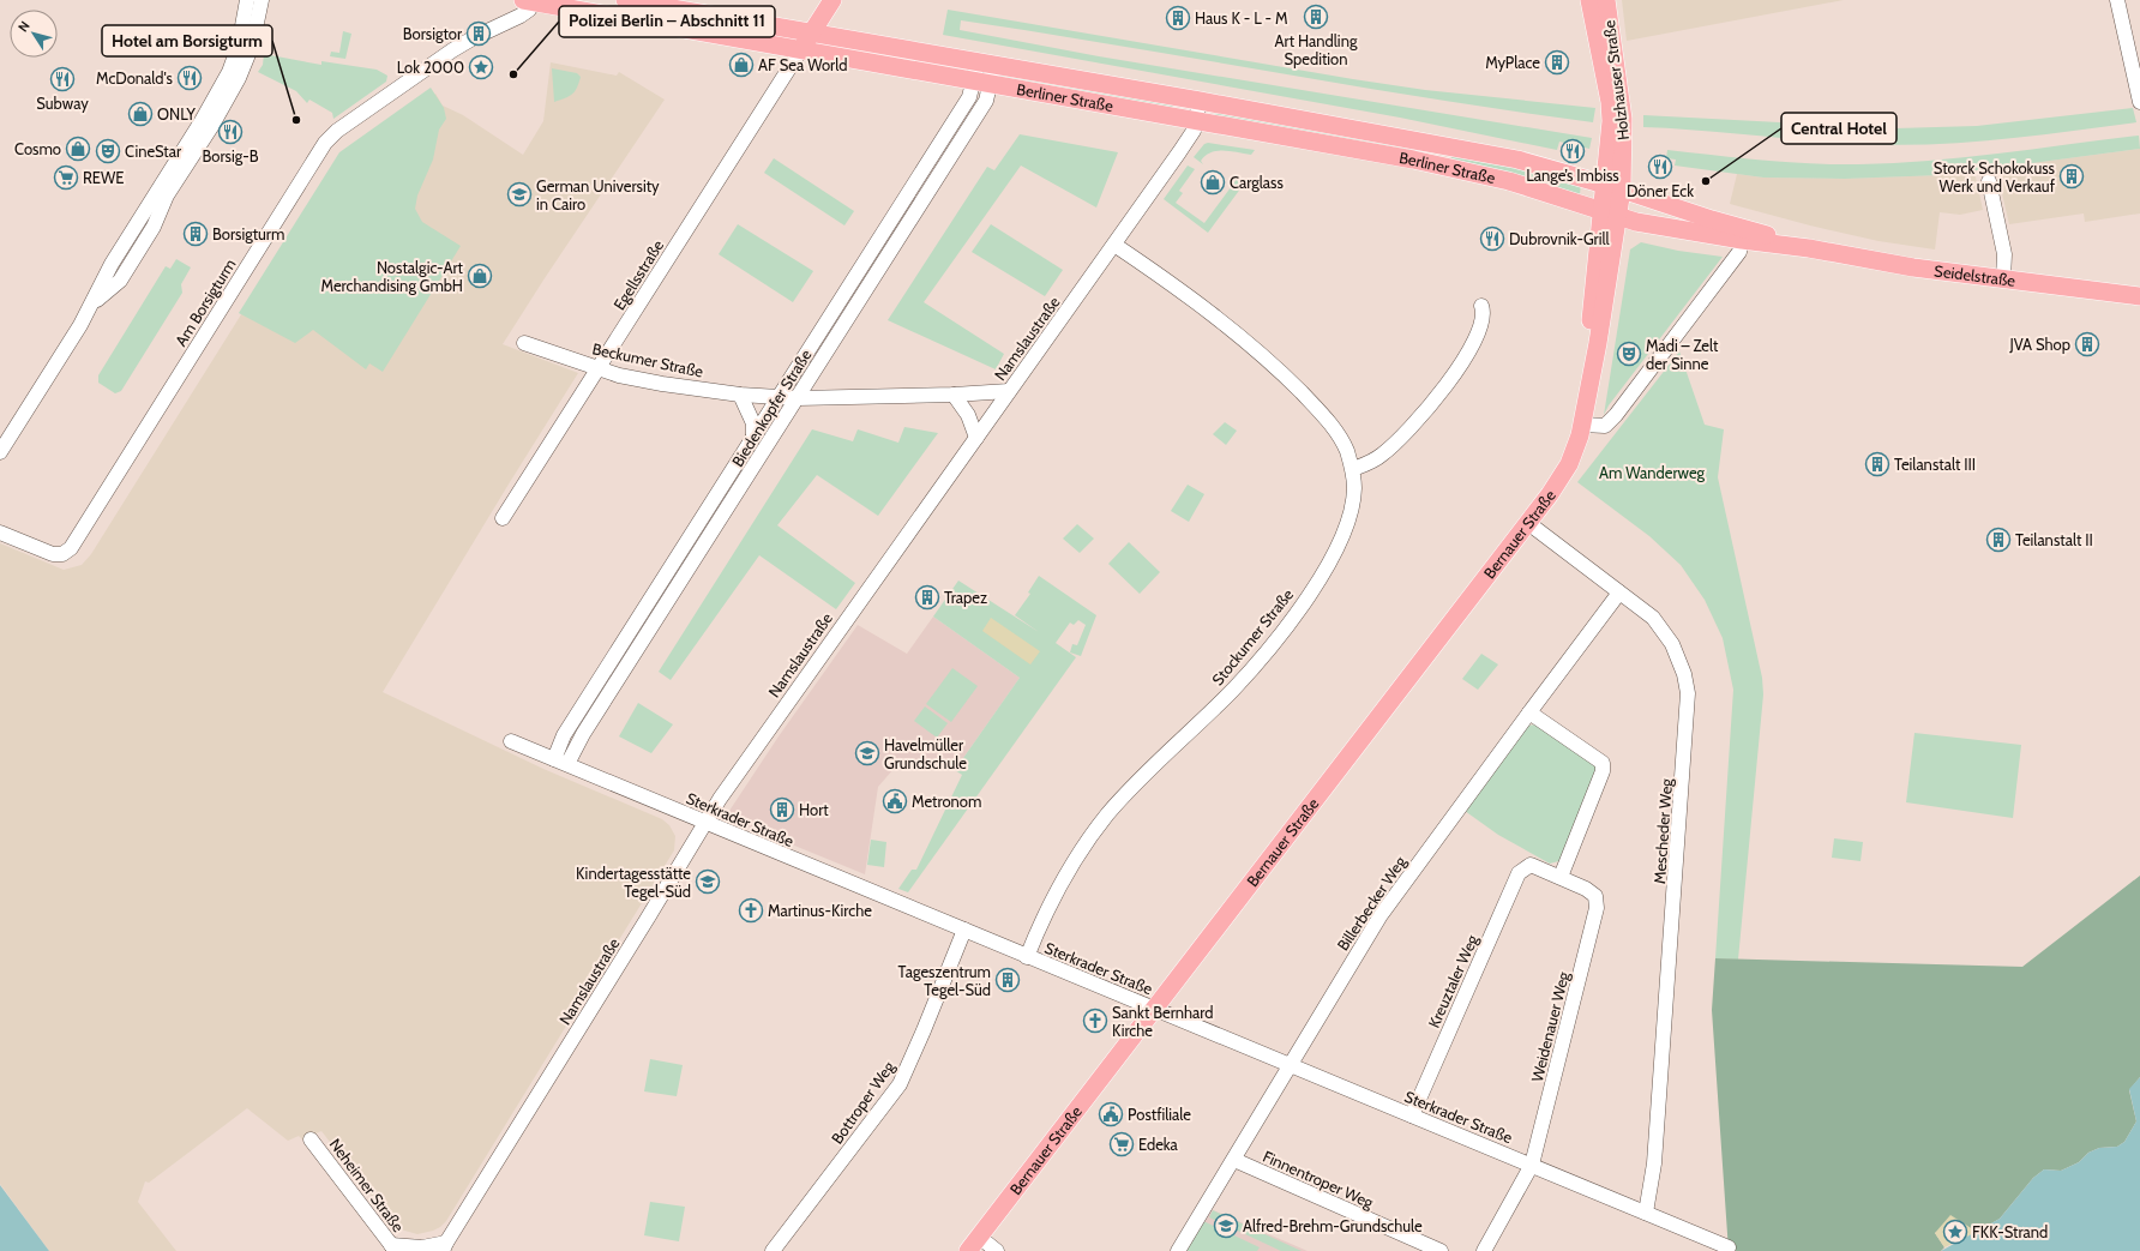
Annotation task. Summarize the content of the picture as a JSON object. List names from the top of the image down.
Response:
{
  "streets": {
    "main road": [
      "Holzhauser Straße",
      "Berliner Straße",
      "Seidelstraße",
      "Bernauer Straße"
    ],
    "street": [
      "Egellsstraße",
      "Am Borsigturm",
      "Namslaustraße",
      "Beckumer Straße",
      "Biedenkopfer Straße",
      "Stockumer Straße",
      "Sterkrader Straße",
      "Mescheder Weg",
      "Billerbecker Weg",
      "Kreuztaler Weg",
      "Weidenauer Weg",
      "Bottroper Weg",
      "Finnentroper Weg",
      "Neheimer Straße"
    ]
  },
  "crossings": [
    ["Holzhauser Straße", "Berliner Straße"],
    ["Holzhauser Straße", "Seidelstraße"],
    ["Holzhauser Straße", "Bernauer Straße"],
    ["Berliner Straße", "Egellsstraße"],
    ["Berliner Straße", "Seidelstraße"],
    ["Berliner Straße", "Am Borsigturm"],
    ["Berliner Straße", "Namslaustraße"],
    ["Berliner Straße", "Biedenkopfer Straße"],
    ["Berliner Straße", "Bernauer Straße"],
    ["Egellsstraße", "Beckumer Straße"],
    ["Seidelstraße", "Bernauer Straße"],
    ["Namslaustraße", "Beckumer Straße"],
    ["Namslaustraße", "Stockumer Straße"],
    ["Namslaustraße", "Sterkrader Straße"],
    ["Namslaustraße", "Neheimer Straße"],
    ["Beckumer Straße", "Biedenkopfer Straße"],
    ["Biedenkopfer Straße", "Sterkrader Straße"],
    ["Bernauer Straße", "Sterkrader Straße"],
    ["Bernauer Straße", "Mescheder Weg"],
    ["Stockumer Straße", "Sterkrader Straße"],
    ["Sterkrader Straße", "Mescheder Weg"],
    ["Sterkrader Straße", "Billerbecker Weg"],
    ["Sterkrader Straße", "Kreuztaler Weg"],
    ["Sterkrader Straße", "Weidenauer Weg"],
    ["Sterkrader Straße", "Bottroper Weg"],
    ["Mescheder Weg", "Billerbecker Weg"],
    ["Billerbecker Weg", "Finnentroper Weg"],
    ["Kreuztaler Weg", "Weidenauer Weg"]
  ],
  "parks": ["Am Wanderweg"],
  "places": {
    "building": [
      "Art Handling Spedition",
      "Haus K - L - M",
      "Borsigtor",
      "MyPlace",
      "Storck Schokokuss Werk und Verkauf",
      "Borsigturm",
      "JVA Shop",
      "Teilanstalt III",
      "Teilanstalt II",
      "Trapez",
      "Hort",
      "Tageszentrum Tegel-Süd"
    ],
    "shop": [
      "AF Sea World",
      "ONLY",
      "Cosmo",
      "Carglass",
      "Nostalgic-Art Merchandising GmbH"
    ],
    "place": ["Lok 2000", "FKK-Strand"],
    "other": ["Polizei Berlin – Abschnitt 11", "Hotel am Borsigturm", "Central Hotel"],
    "restaurant": [
      "McDonald's",
      "Subway",
      "Borsig-B",
      "Lange’s Imbiss",
      "Döner Eck",
      "Dubrovnik-Grill"
    ],
    "theatre": ["CineStar", "Madi – Zelt der Sinne"],
    "supermarket": ["REWE", "Edeka"],
    "school or university": [
      "German University in Cairo",
      "Havelmüller Grundschule",
      "Kindertagesstätte Tegel-Süd",
      "Alfred-Brehm-Grundschule"
    ],
    "public building": ["Metronom", "Postfiliale"],
    "church": ["Martinus-Kirche", "Sankt Bernhard Kirche"]
  },
  "north": "top left"
}
